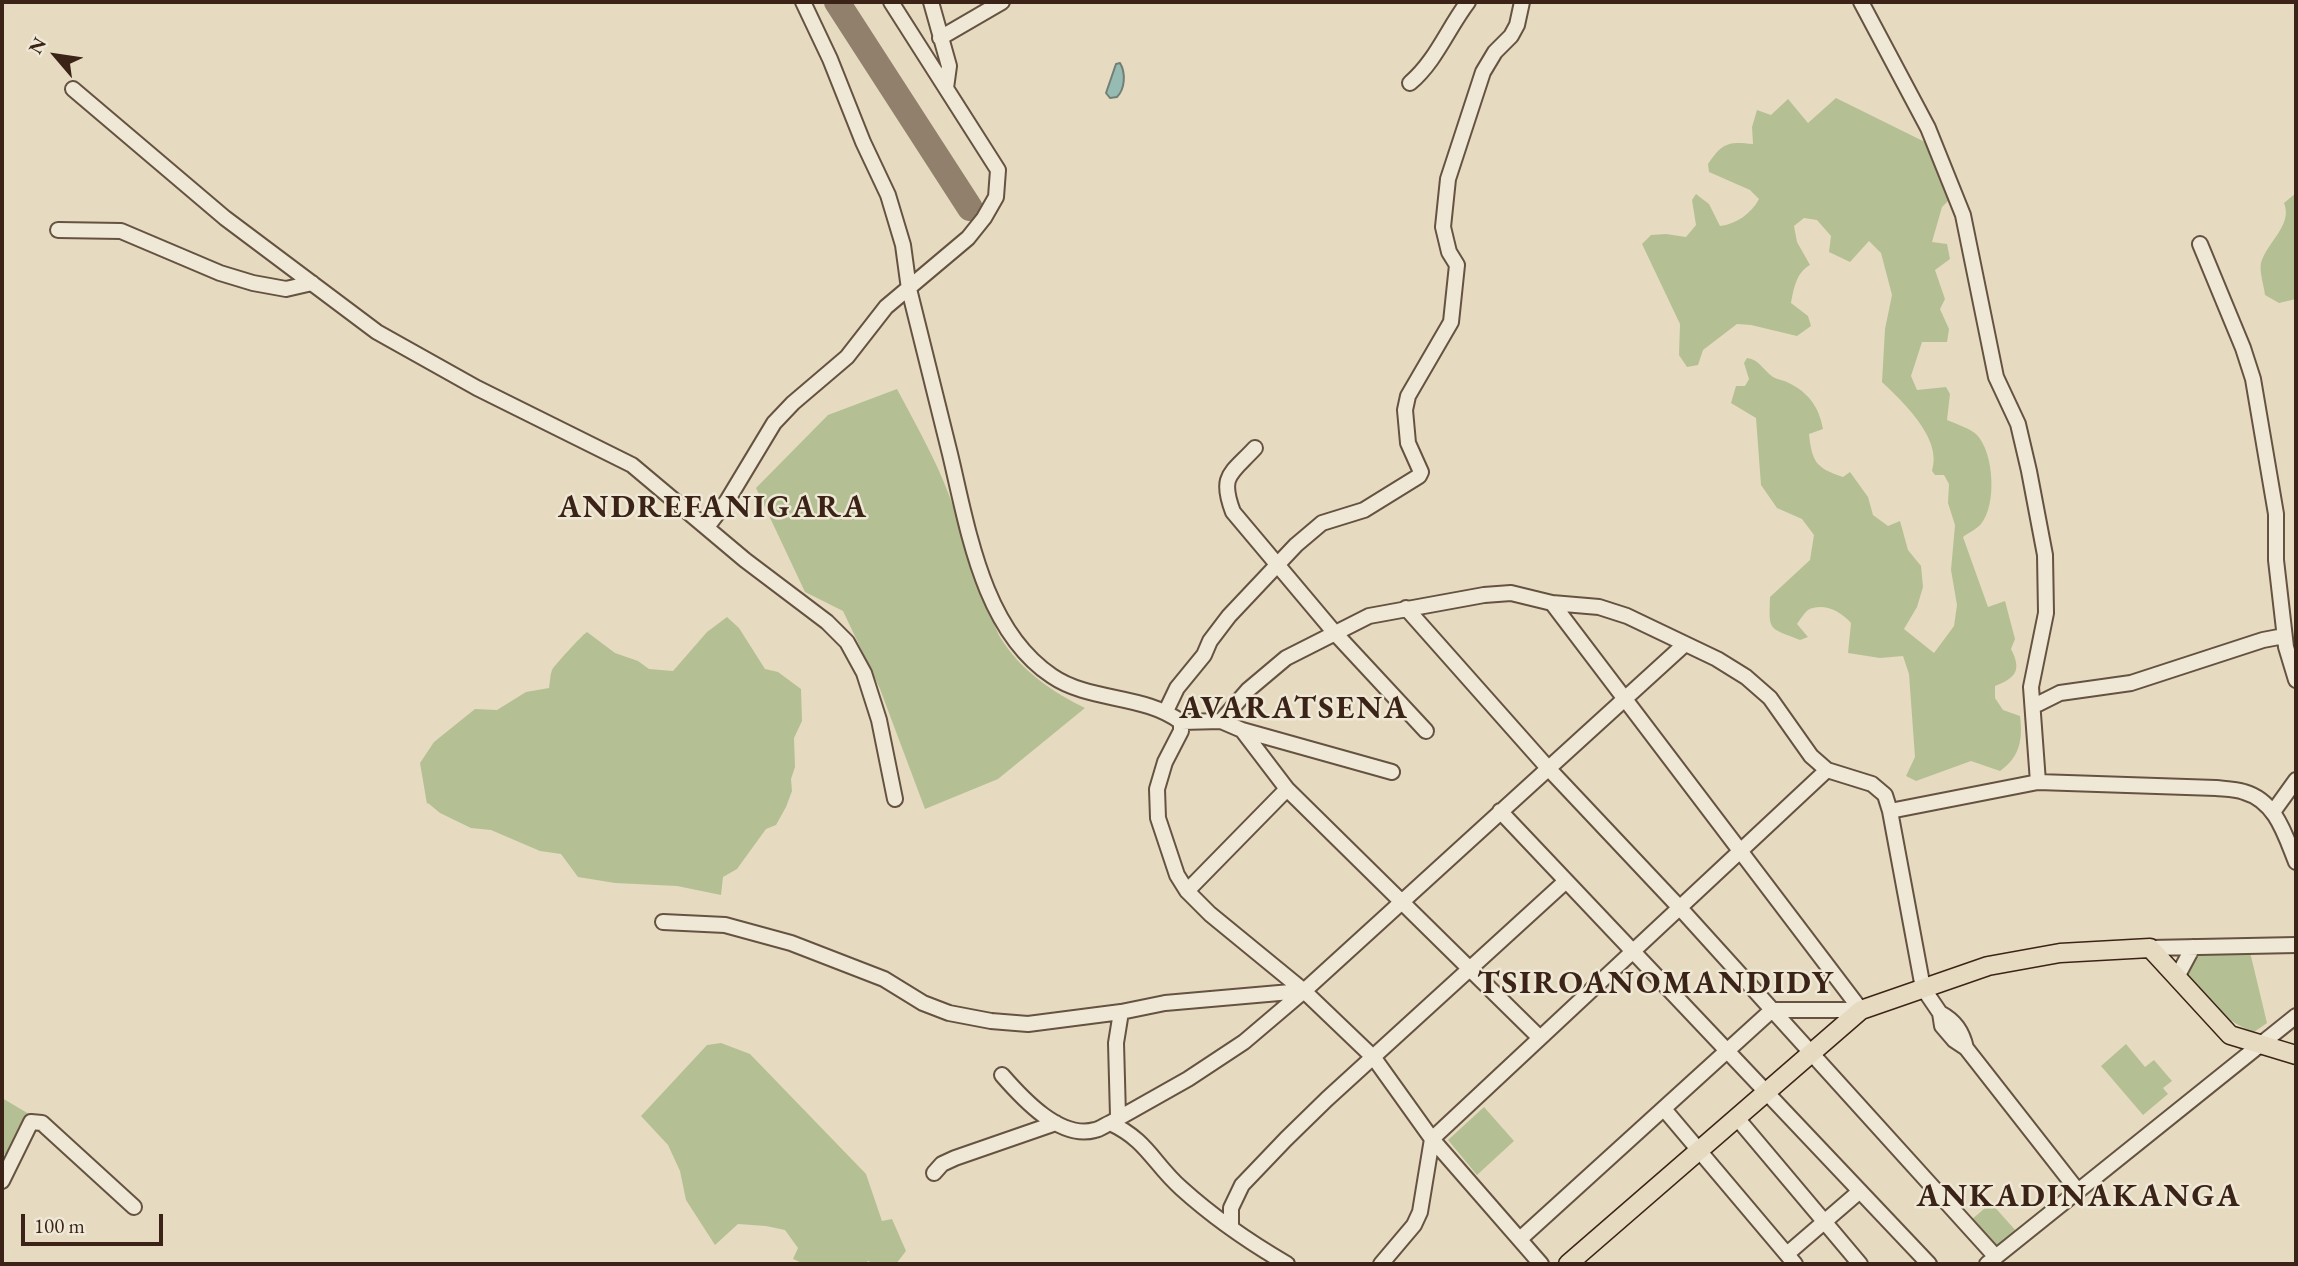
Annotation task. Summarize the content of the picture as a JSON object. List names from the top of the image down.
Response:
{
  "districts": [
    "ANDREFANIGARA",
    "AVARATSENA",
    "TSIROANOMANDIDY",
    "ANKADINAKANGA"
  ],
  "scale_bar": "100 m",
  "north": "top left"
}
